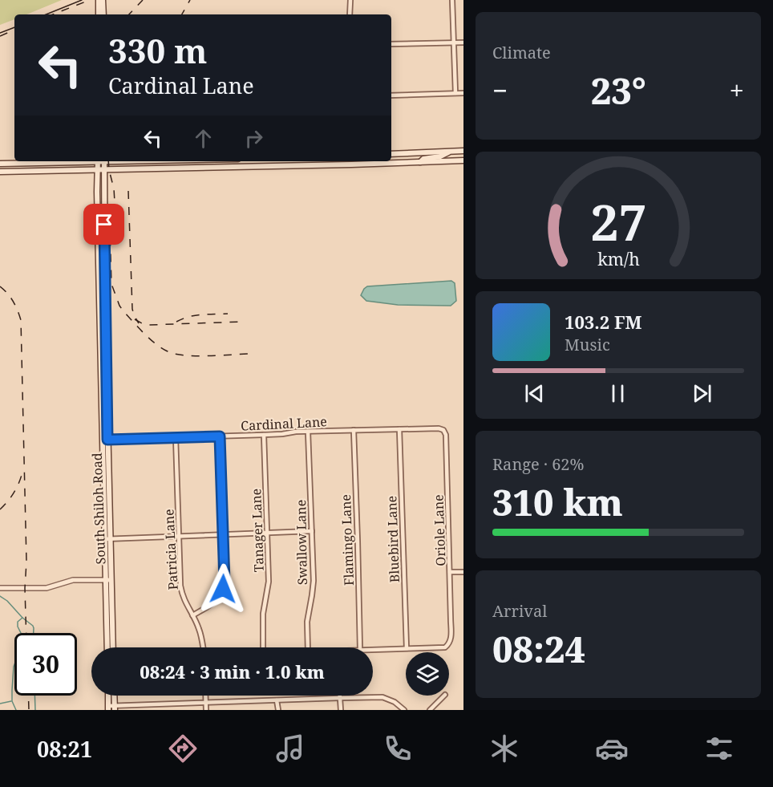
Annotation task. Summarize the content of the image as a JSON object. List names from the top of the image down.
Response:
{
  "streets": {
    "main road": ["South Shiloh Road"],
    "street": [
      "Cardinal Lane",
      "Tanager Lane",
      "Oriole Lane",
      "Bluebird Lane",
      "Flamingo Lane",
      "Swallow Lane",
      "Patricia Lane"
    ]
  },
  "crossings": [
    ["Cardinal Lane", "South Shiloh Road"],
    ["Cardinal Lane", "Tanager Lane"],
    ["Cardinal Lane", "Oriole Lane"],
    ["Cardinal Lane", "Bluebird Lane"],
    ["Cardinal Lane", "Flamingo Lane"],
    ["Cardinal Lane", "Swallow Lane"],
    ["Cardinal Lane", "Patricia Lane"],
    ["Oriole Lane", "Bluebird Lane"]
  ],
  "page": {
    "tile": [
      "Climate",
      ["Range · 62%", "310 km"],
      ["Arrival", "08:24"]
    ],
    "turn": ["330 m", "Cardinal Lane"],
    "heat": ["−", "23°", "+"],
    "song": ["103.2 FM", "Music"],
    "limit": "30",
    "trip": "08:24 · 3 min · 1.0 km",
    "tabs": "08:21",
    "gauge": ["27", "km/h"]
  }
}
